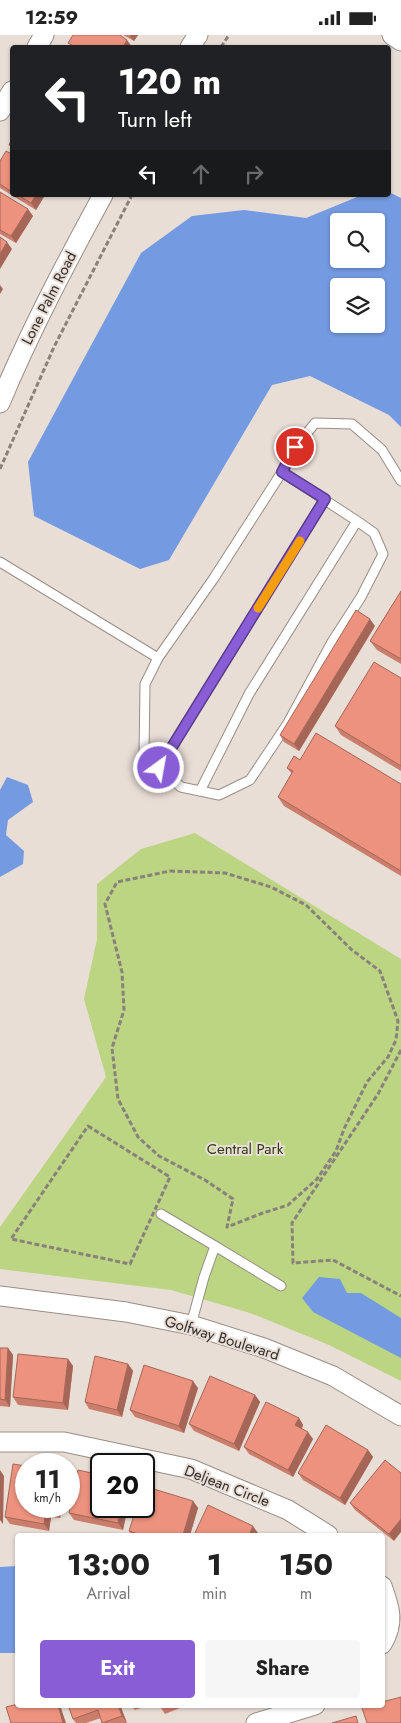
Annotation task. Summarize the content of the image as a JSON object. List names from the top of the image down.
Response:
{
  "streets": {
    "street": ["Lone Palm Road", "Golfway Boulevard", "Deljean Circle"]
  },
  "parks": ["Central Park"],
  "page": {
    "status": "12:59",
    "turn": ["120 m", "Turn left"],
    "speed": "11 km/h",
    "limit": "20",
    "eta": [
      "13:00",
      "Arrival",
      "1",
      "min",
      "150",
      "m"
    ],
    "buttons": ["Exit", "Share"]
  }
}
